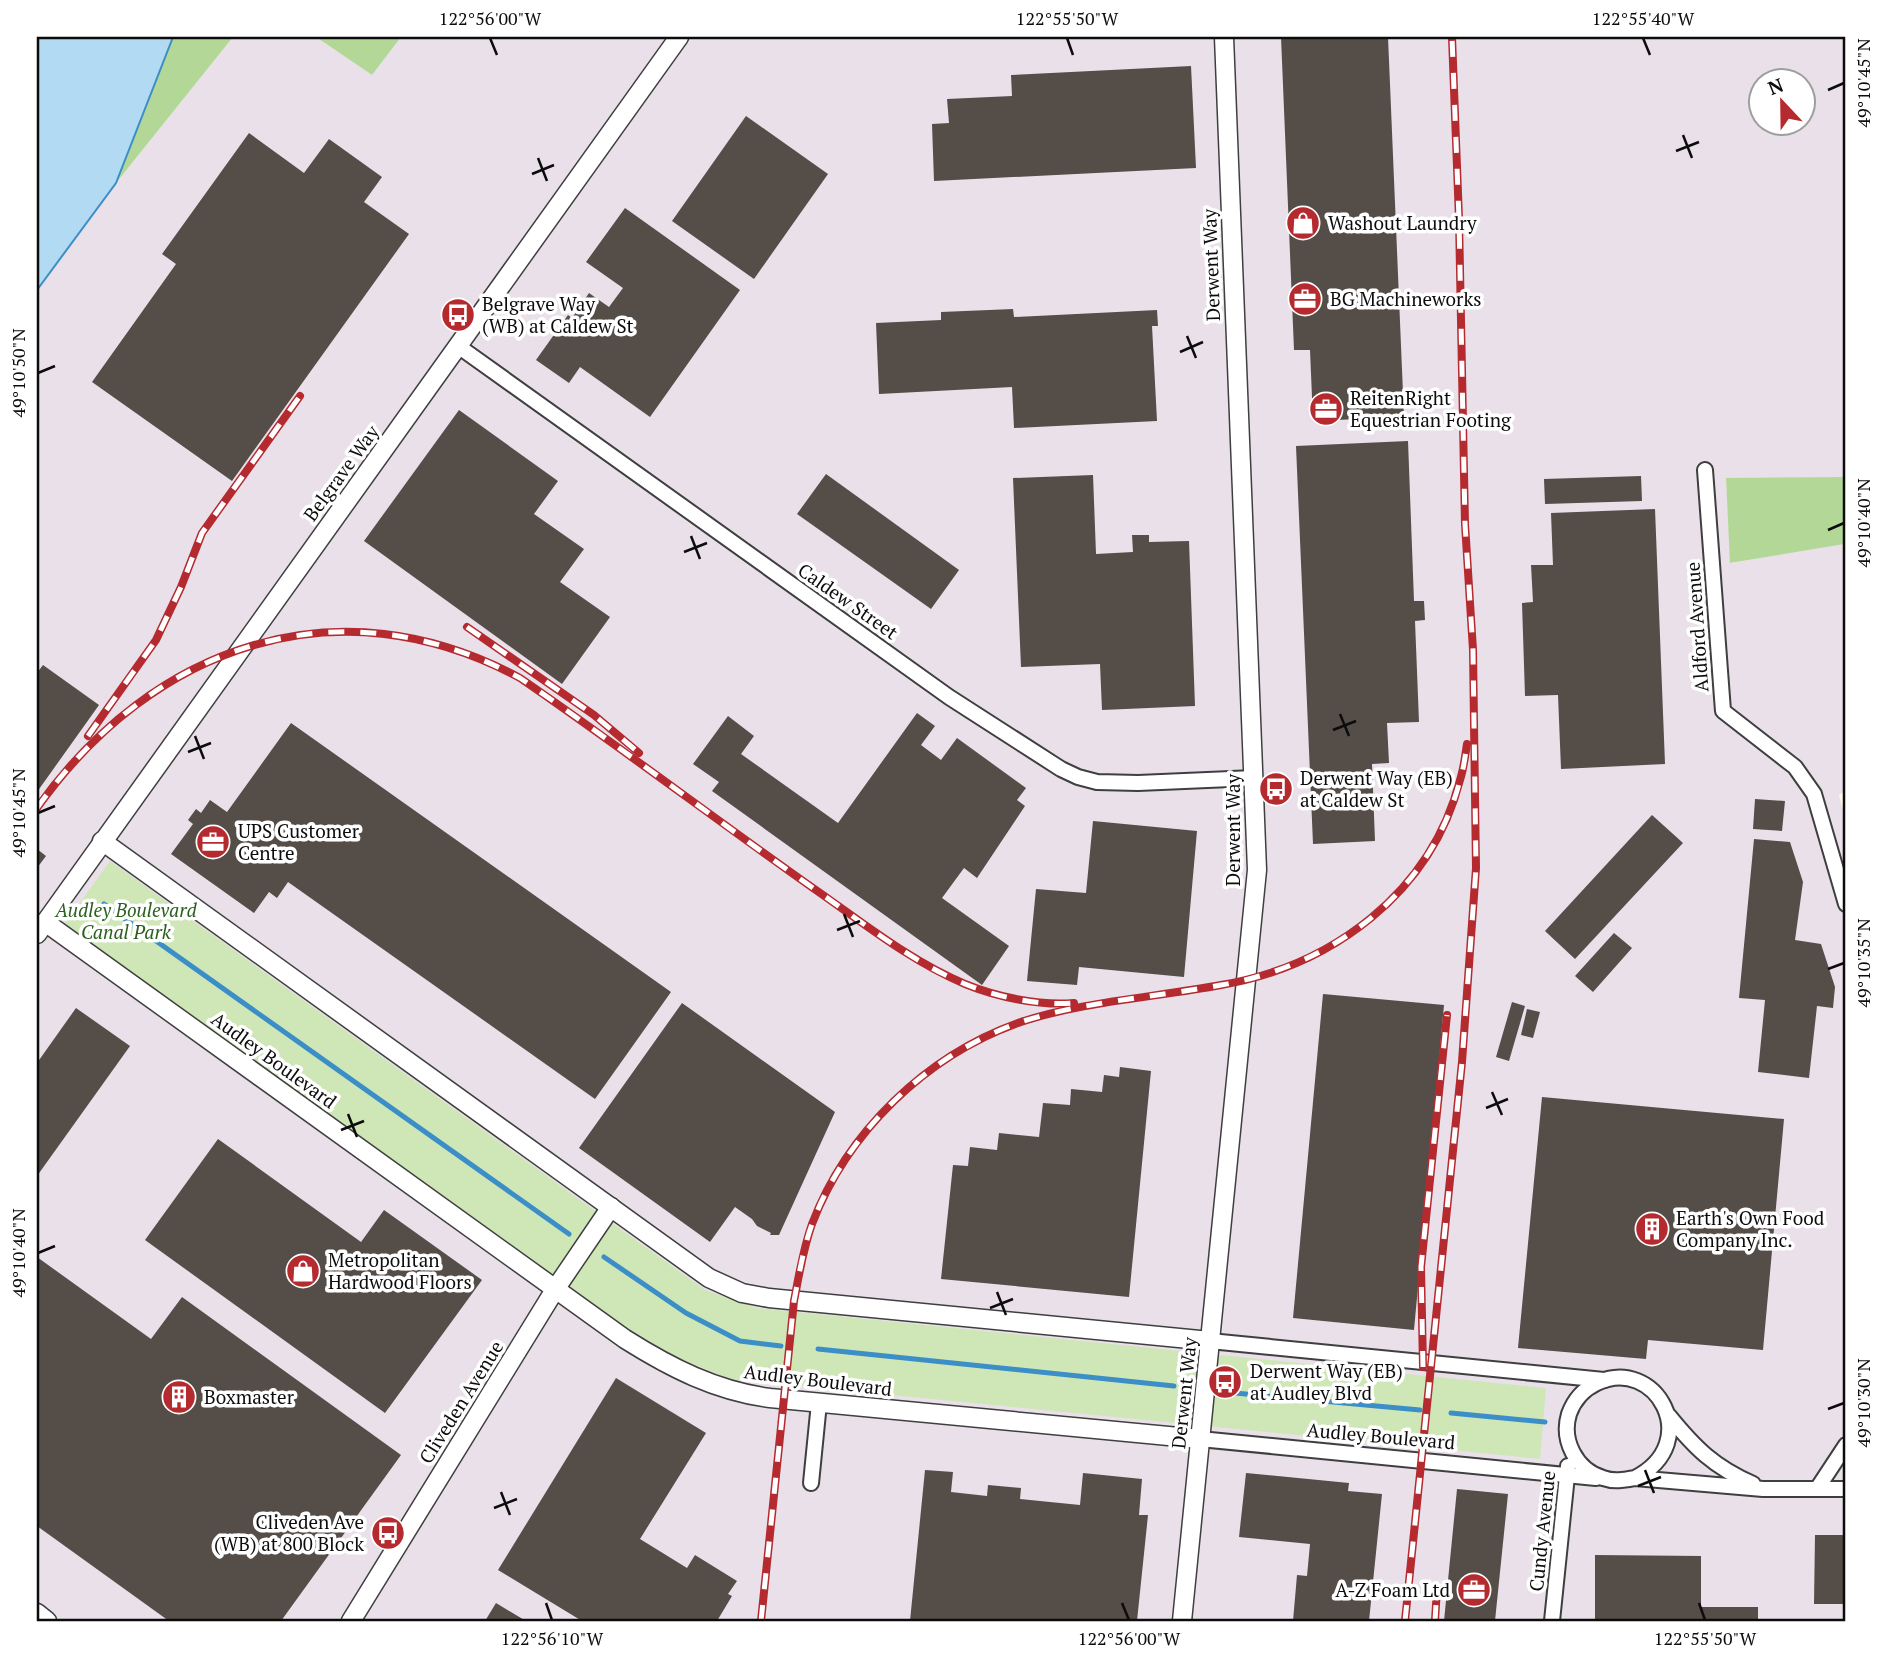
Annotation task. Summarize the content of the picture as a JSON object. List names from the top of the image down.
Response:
{
  "streets": {
    "street": [
      "Derwent Way",
      "Belgrave Way",
      "Caldew Street",
      "Aldford Avenue",
      "Audley Boulevard",
      "Cliveden Avenue",
      "Cundy Avenue"
    ]
  },
  "crossings": [
    ["Derwent Way", "Caldew Street"],
    ["Derwent Way", "Audley Boulevard"],
    ["Belgrave Way", "Caldew Street"],
    ["Belgrave Way", "Audley Boulevard"],
    ["Audley Boulevard", "Cliveden Avenue"],
    ["Audley Boulevard", "Cundy Avenue"]
  ],
  "parks": ["Audley Boulevard Canal Park"],
  "places": {
    "shop": ["Washout Laundry", "Metropolitan Hardwood Floors"],
    "office": [
      "BG Machineworks",
      "ReitenRight Equestrian Footing",
      "UPS Customer Centre",
      "A-Z Foam Ltd"
    ],
    "bus stop": [
      "Belgrave Way (WB) at Caldew St",
      "Derwent Way (EB) at Caldew St",
      "Derwent Way (EB) at Audley Blvd",
      "Cliveden Ave (WB) at 800 Block"
    ],
    "building": ["Earth's Own Food Company Inc.", "Boxmaster"]
  },
  "north": "top",
  "coordinates": [
    "122°56'00\"W",
    "122°55'50\"W",
    "122°55'40\"W",
    "49°10'45\"N",
    "49°10'50\"N",
    "49°10'40\"N",
    "49°10'35\"N",
    "49°10'30\"N",
    "122°56'10\"W"
  ]
}
